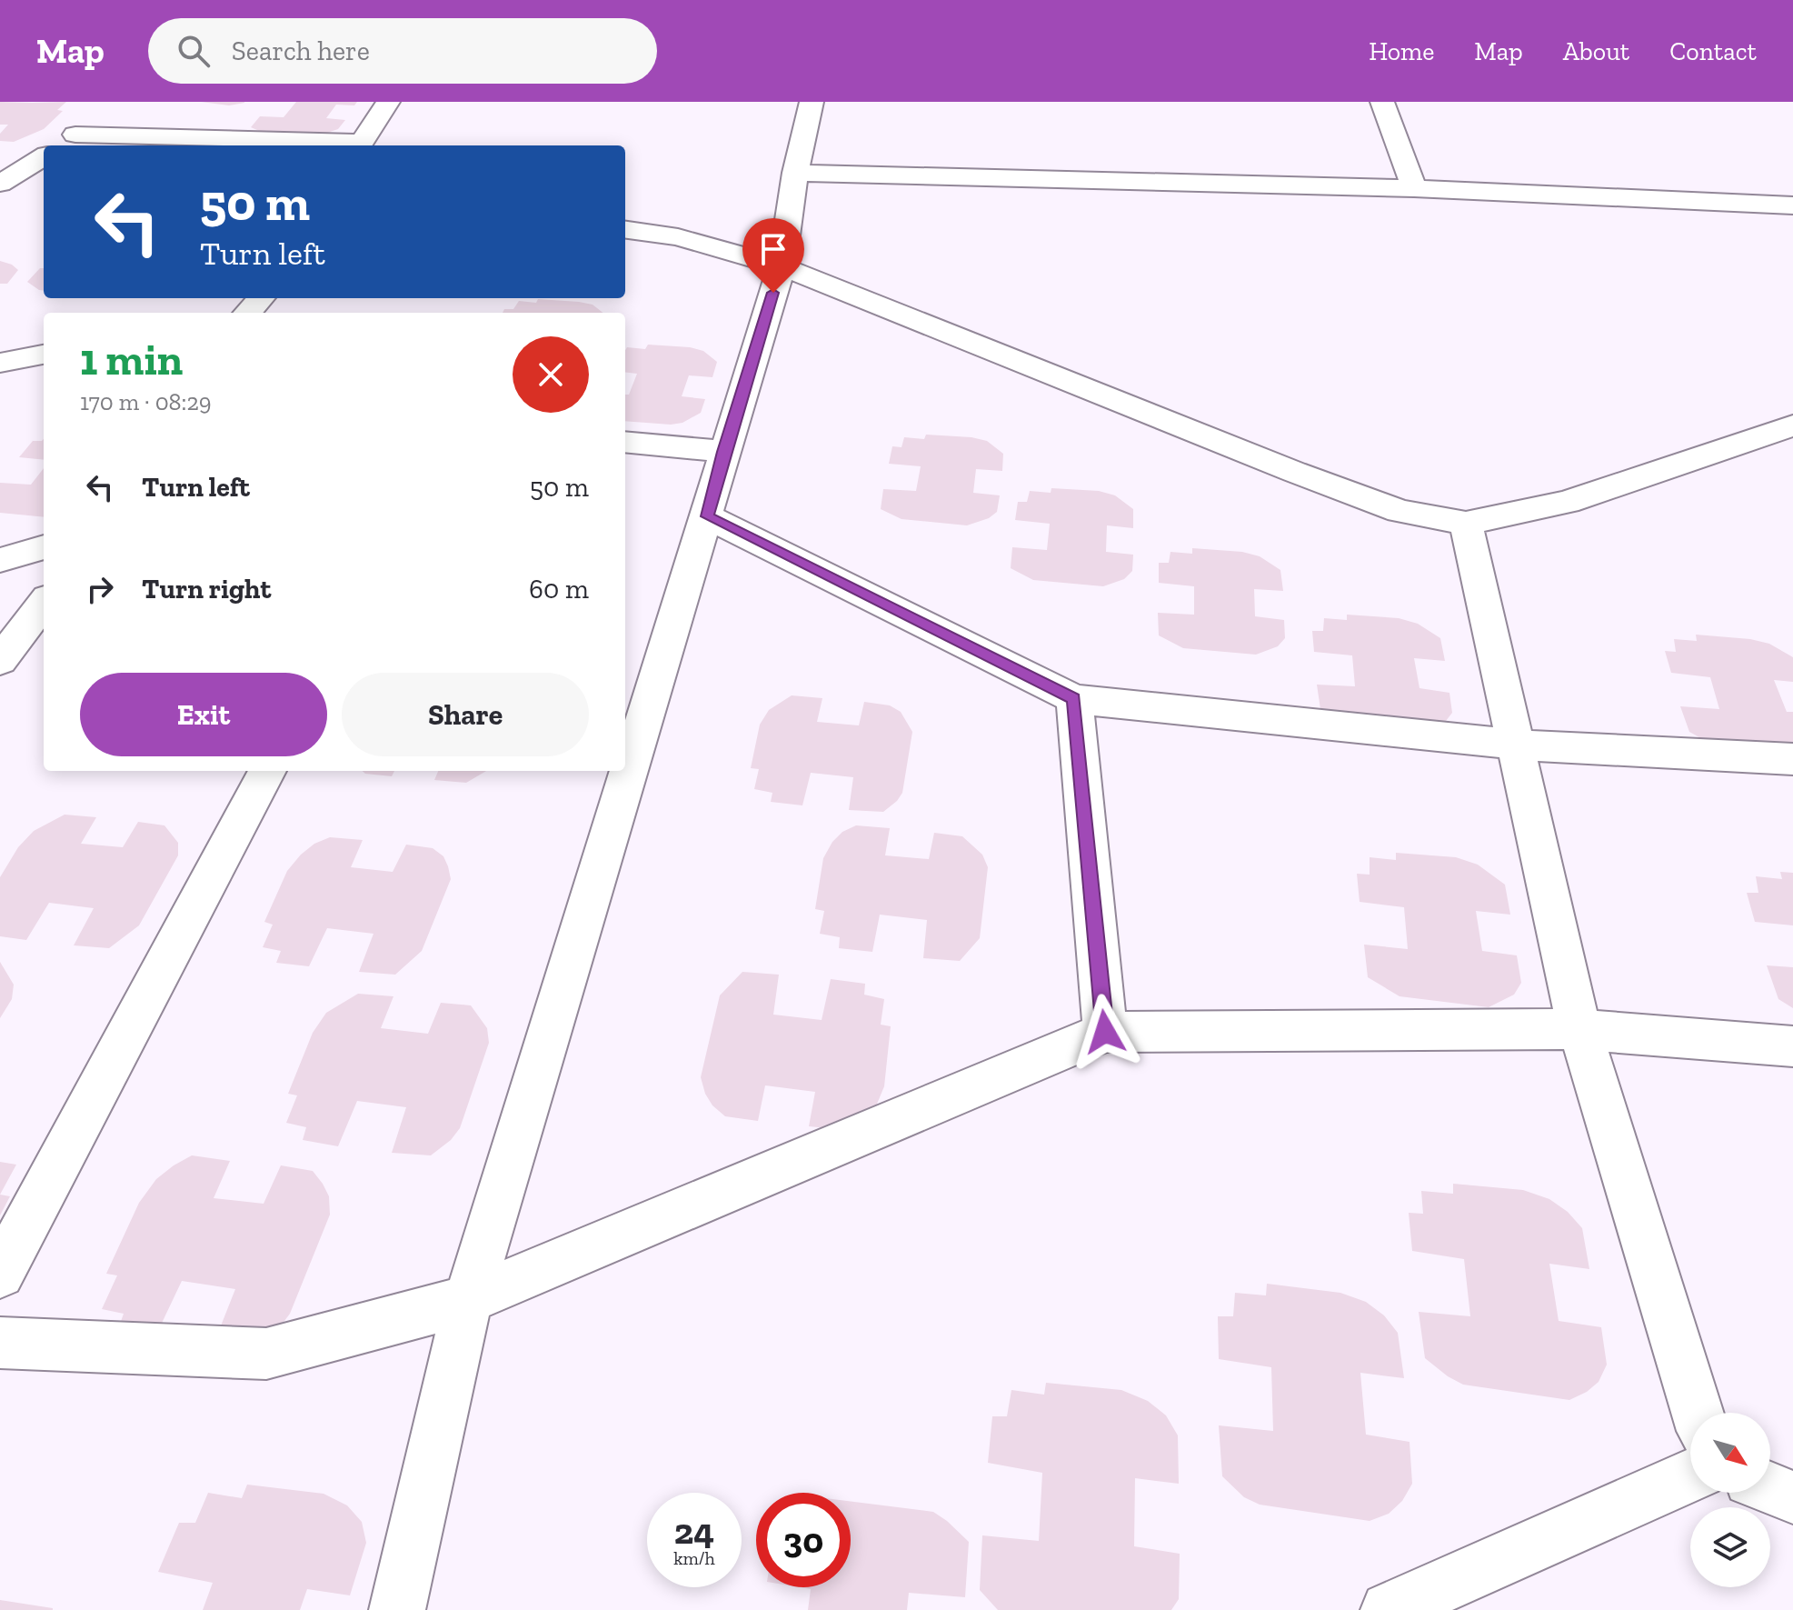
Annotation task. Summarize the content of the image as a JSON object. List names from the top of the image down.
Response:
{
  "north": "bottom right",
  "page": {
    "header": "Map",
    "search": "Search here",
    "nav": [
      "Home",
      "Map",
      "About",
      "Contact"
    ],
    "turn": ["50 m", "Turn left"],
    "heading": ["1 min", "170 m · 08:29"],
    "list": [
      {
        "name": "Turn left",
        "value": "50 m"
      },
      {
        "name": "Turn right",
        "value": "60 m"
      }
    ],
    "buttons": ["Exit", "Share"],
    "speed": "24 km/h",
    "limit": "30"
  }
}
